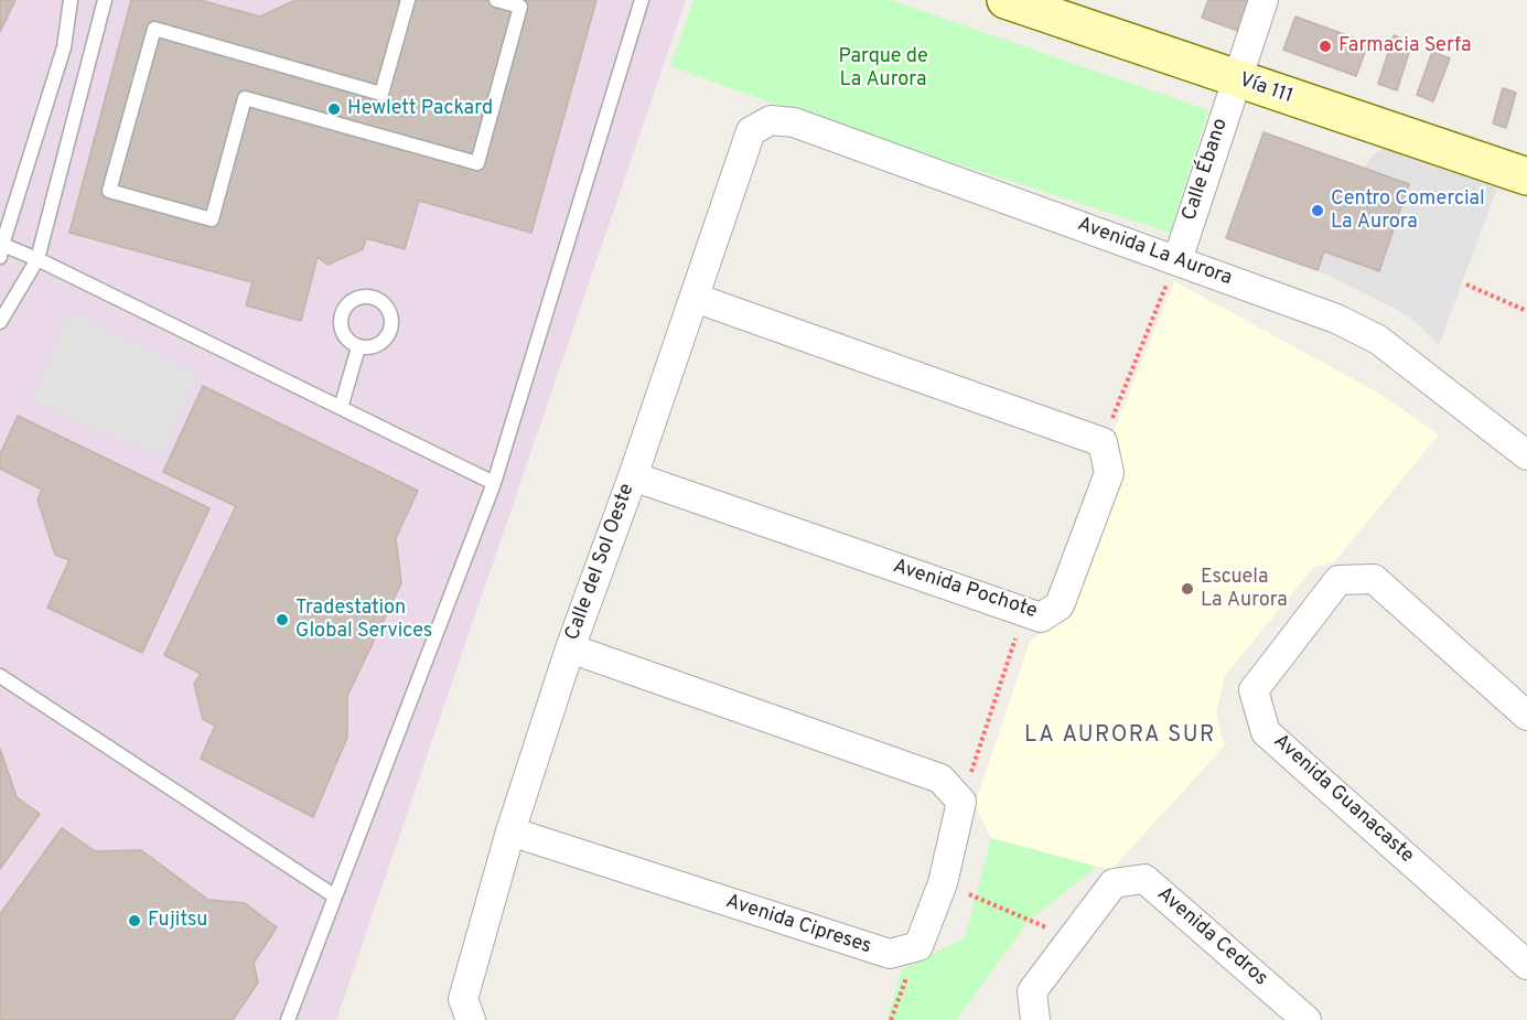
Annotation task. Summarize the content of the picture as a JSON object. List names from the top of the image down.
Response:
{
  "streets": {
    "main road": ["Vía 111"],
    "street": [
      "Calle Ébano",
      "Avenida La Aurora",
      "Calle del Sol Oeste",
      "Avenida Pochote",
      "Avenida Guanacaste",
      "Avenida Cipreses",
      "Avenida Cedros"
    ]
  },
  "crossings": [
    ["Vía 111", "Calle Ébano"],
    ["Calle Ébano", "Avenida La Aurora"],
    ["Avenida La Aurora", "Calle del Sol Oeste"],
    ["Calle del Sol Oeste", "Avenida Pochote"],
    ["Calle del Sol Oeste", "Avenida Cipreses"]
  ],
  "districts": ["LA AURORA SUR"],
  "parks": ["Parque de La Aurora"],
  "places": [
    "Farmacia Serfa",
    "Hewlett Packard",
    "Centro Comercial La Aurora",
    "Escuela La Aurora",
    "Tradestation Global Services",
    "Fujitsu"
  ]
}
